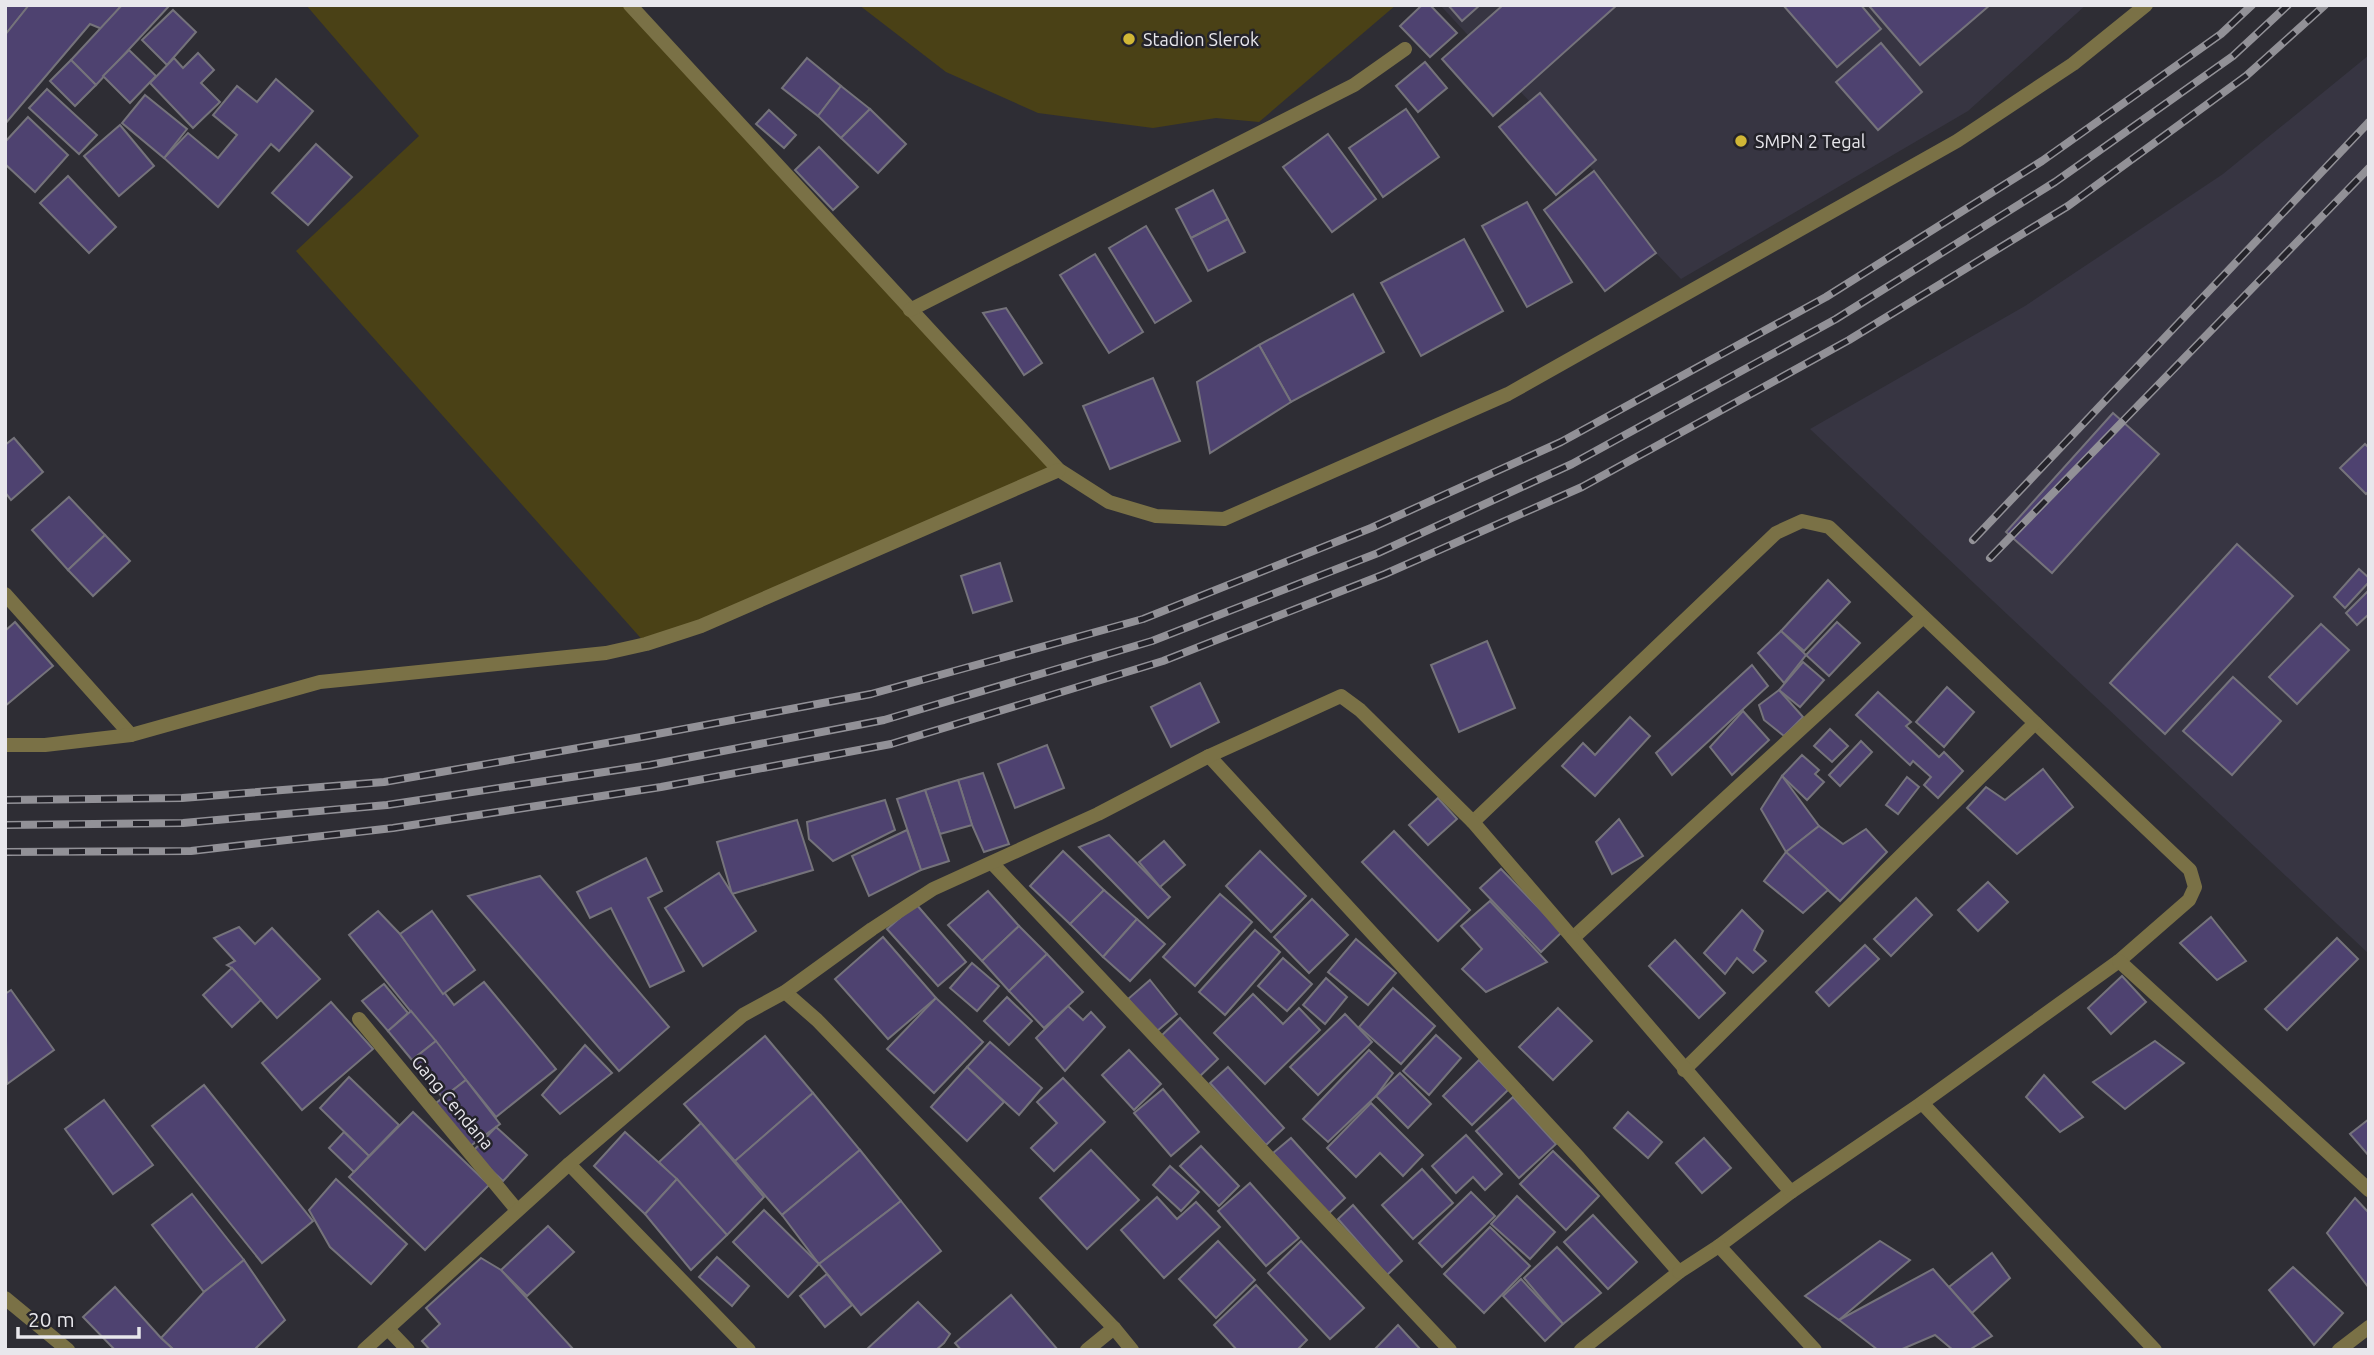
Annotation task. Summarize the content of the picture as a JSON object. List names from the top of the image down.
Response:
{
  "streets": {
    "street": ["Gang Cendana"]
  },
  "places": ["Stadion Slerok", "SMPN 2 Tegal"],
  "scale_bar": "20 m"
}
